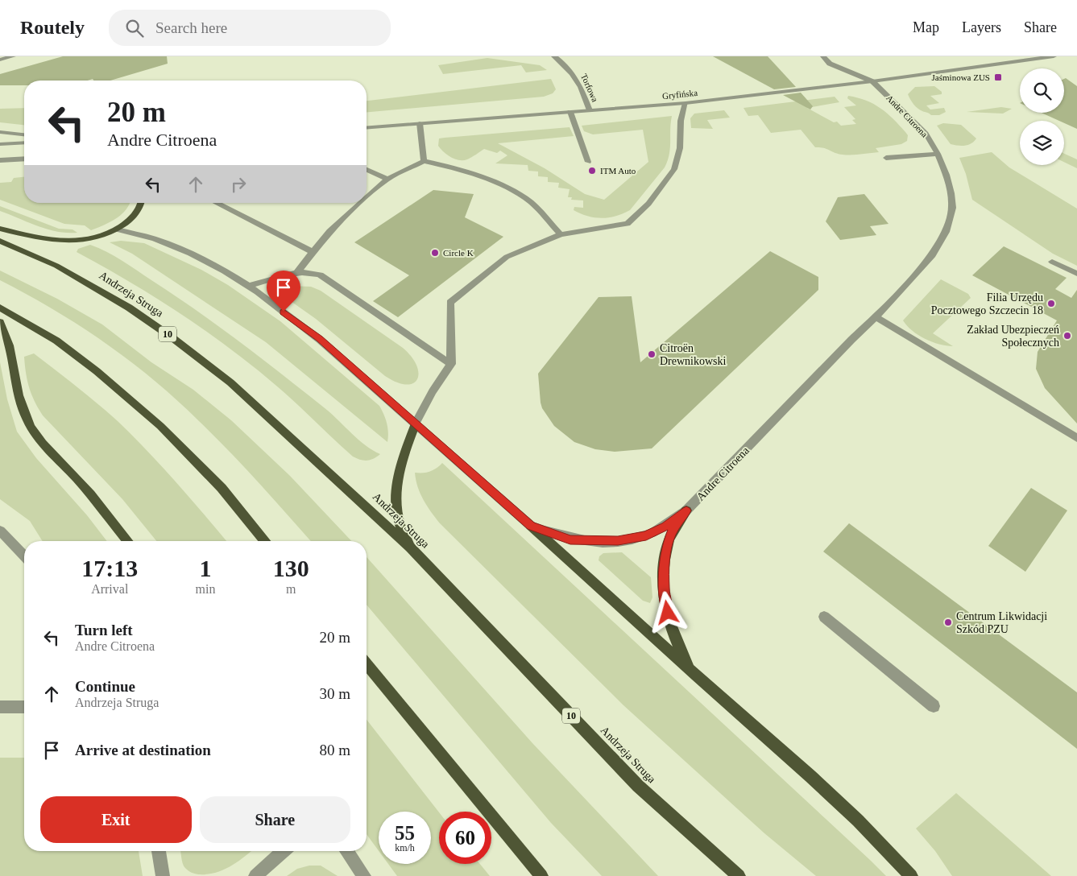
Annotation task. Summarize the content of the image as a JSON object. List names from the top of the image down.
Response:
{
  "streets": {
    "main road": ["Andrzeja Struga", "10"],
    "street": ["Torfowa", "Gryfińska", "Andre Citroena"]
  },
  "crossings": [
    ["Torfowa", "Gryfińska"],
    ["Gryfińska", "Andre Citroena"]
  ],
  "places": {
    "transit": ["Jaśminowa ZUS"],
    "other": [
      "ITM Auto",
      "Circle K",
      "Filia Urzędu Pocztowego Szczecin 18",
      "Zakład Ubezpieczeń Społecznych",
      "Citroën Drewnikowski",
      "Centrum Likwidacji Szkód PZU"
    ]
  },
  "page": {
    "header": "Routely",
    "search": "Search here",
    "nav": ["Map", "Layers", "Share"],
    "turn": ["20 m", "Andre Citroena"],
    "eta": [
      "17:13",
      "Arrival",
      "1",
      "min",
      "130",
      "m"
    ],
    "list": [
      {
        "name": "Turn left",
        "note": "Andre Citroena",
        "value": "20 m"
      },
      {
        "name": "Continue",
        "note": "Andrzeja Struga",
        "value": "30 m"
      },
      {
        "name": "Arrive at destination",
        "value": "80 m"
      }
    ],
    "buttons": ["Exit", "Share"],
    "speed": "55 km/h",
    "limit": "60"
  }
}
